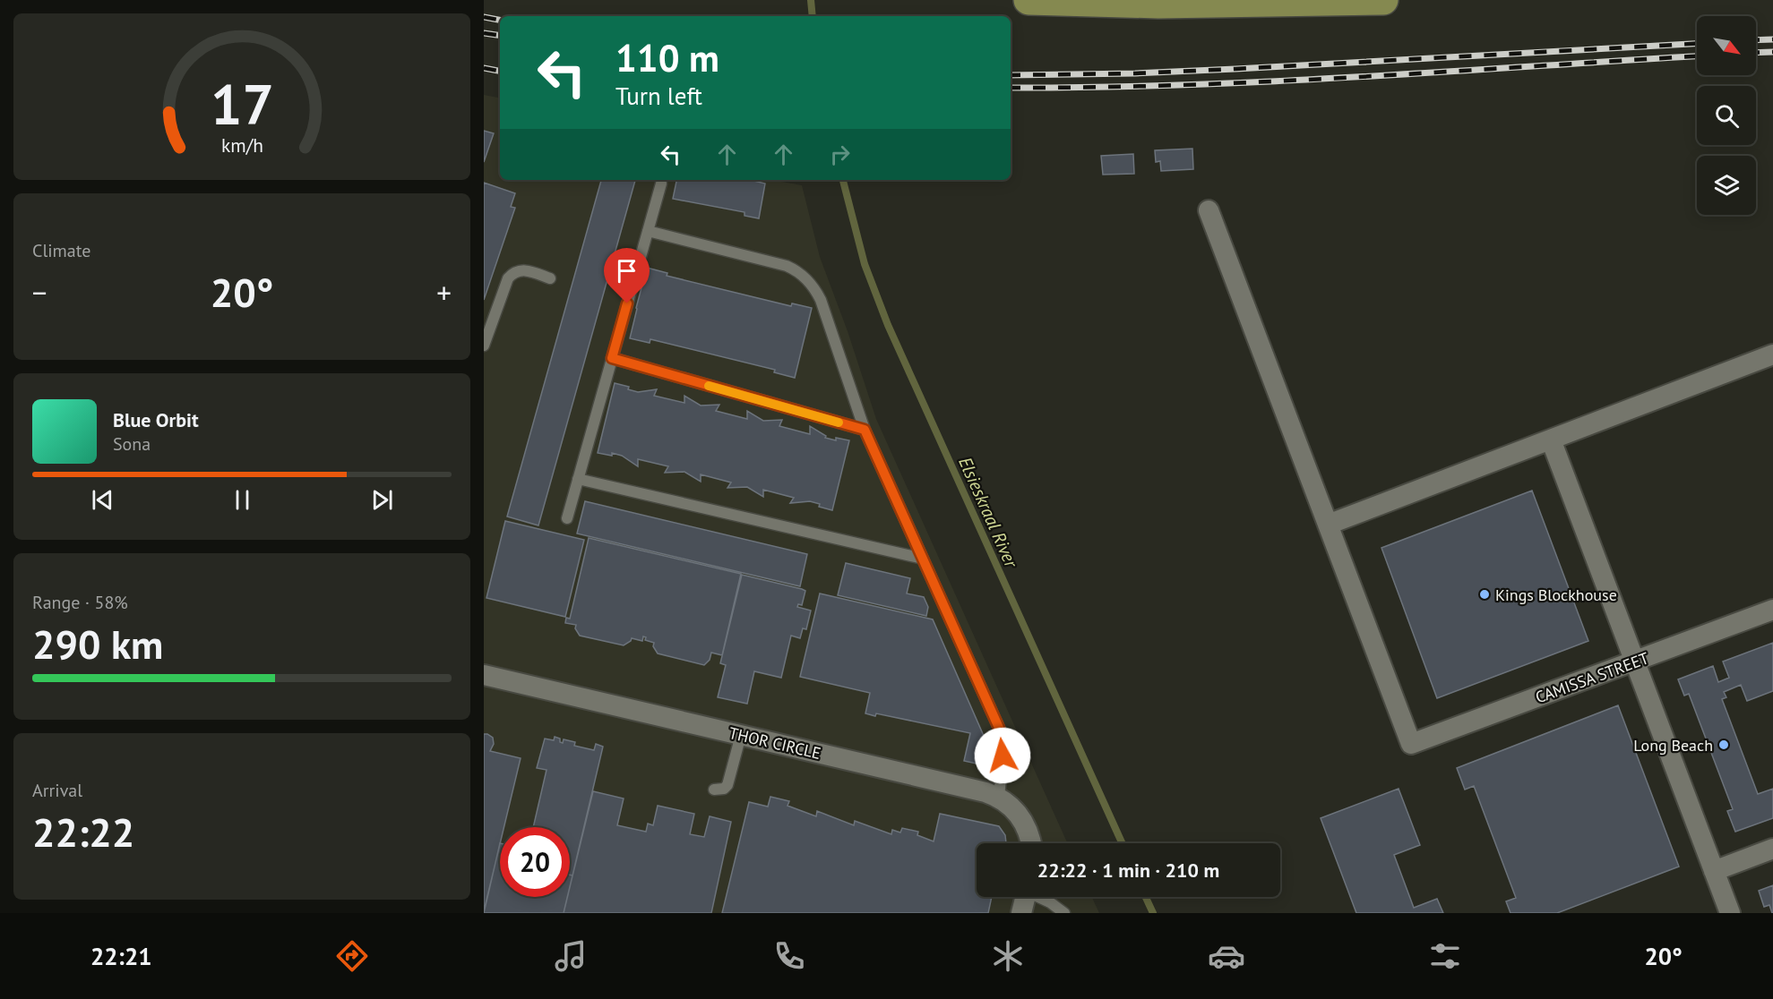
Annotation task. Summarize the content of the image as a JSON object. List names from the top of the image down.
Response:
{
  "streets": {
    "street": ["CAMISSA STREET", "THOR CIRCLE"]
  },
  "water": ["Elsieskraal River"],
  "places": ["Kings Blockhouse", "Long Beach"],
  "north": "bottom right",
  "page": {
    "turn": ["110 m", "Turn left"],
    "tile": [
      "Climate",
      ["Range · 58%", "290 km"],
      ["Arrival", "22:22"]
    ],
    "heat": ["−", "20°", "+"],
    "song": ["Blue Orbit", "Sona"],
    "limit": "20",
    "trip": "22:22 · 1 min · 210 m",
    "tabs": ["22:21", "20°"],
    "gauge": ["17", "km/h"]
  }
}
